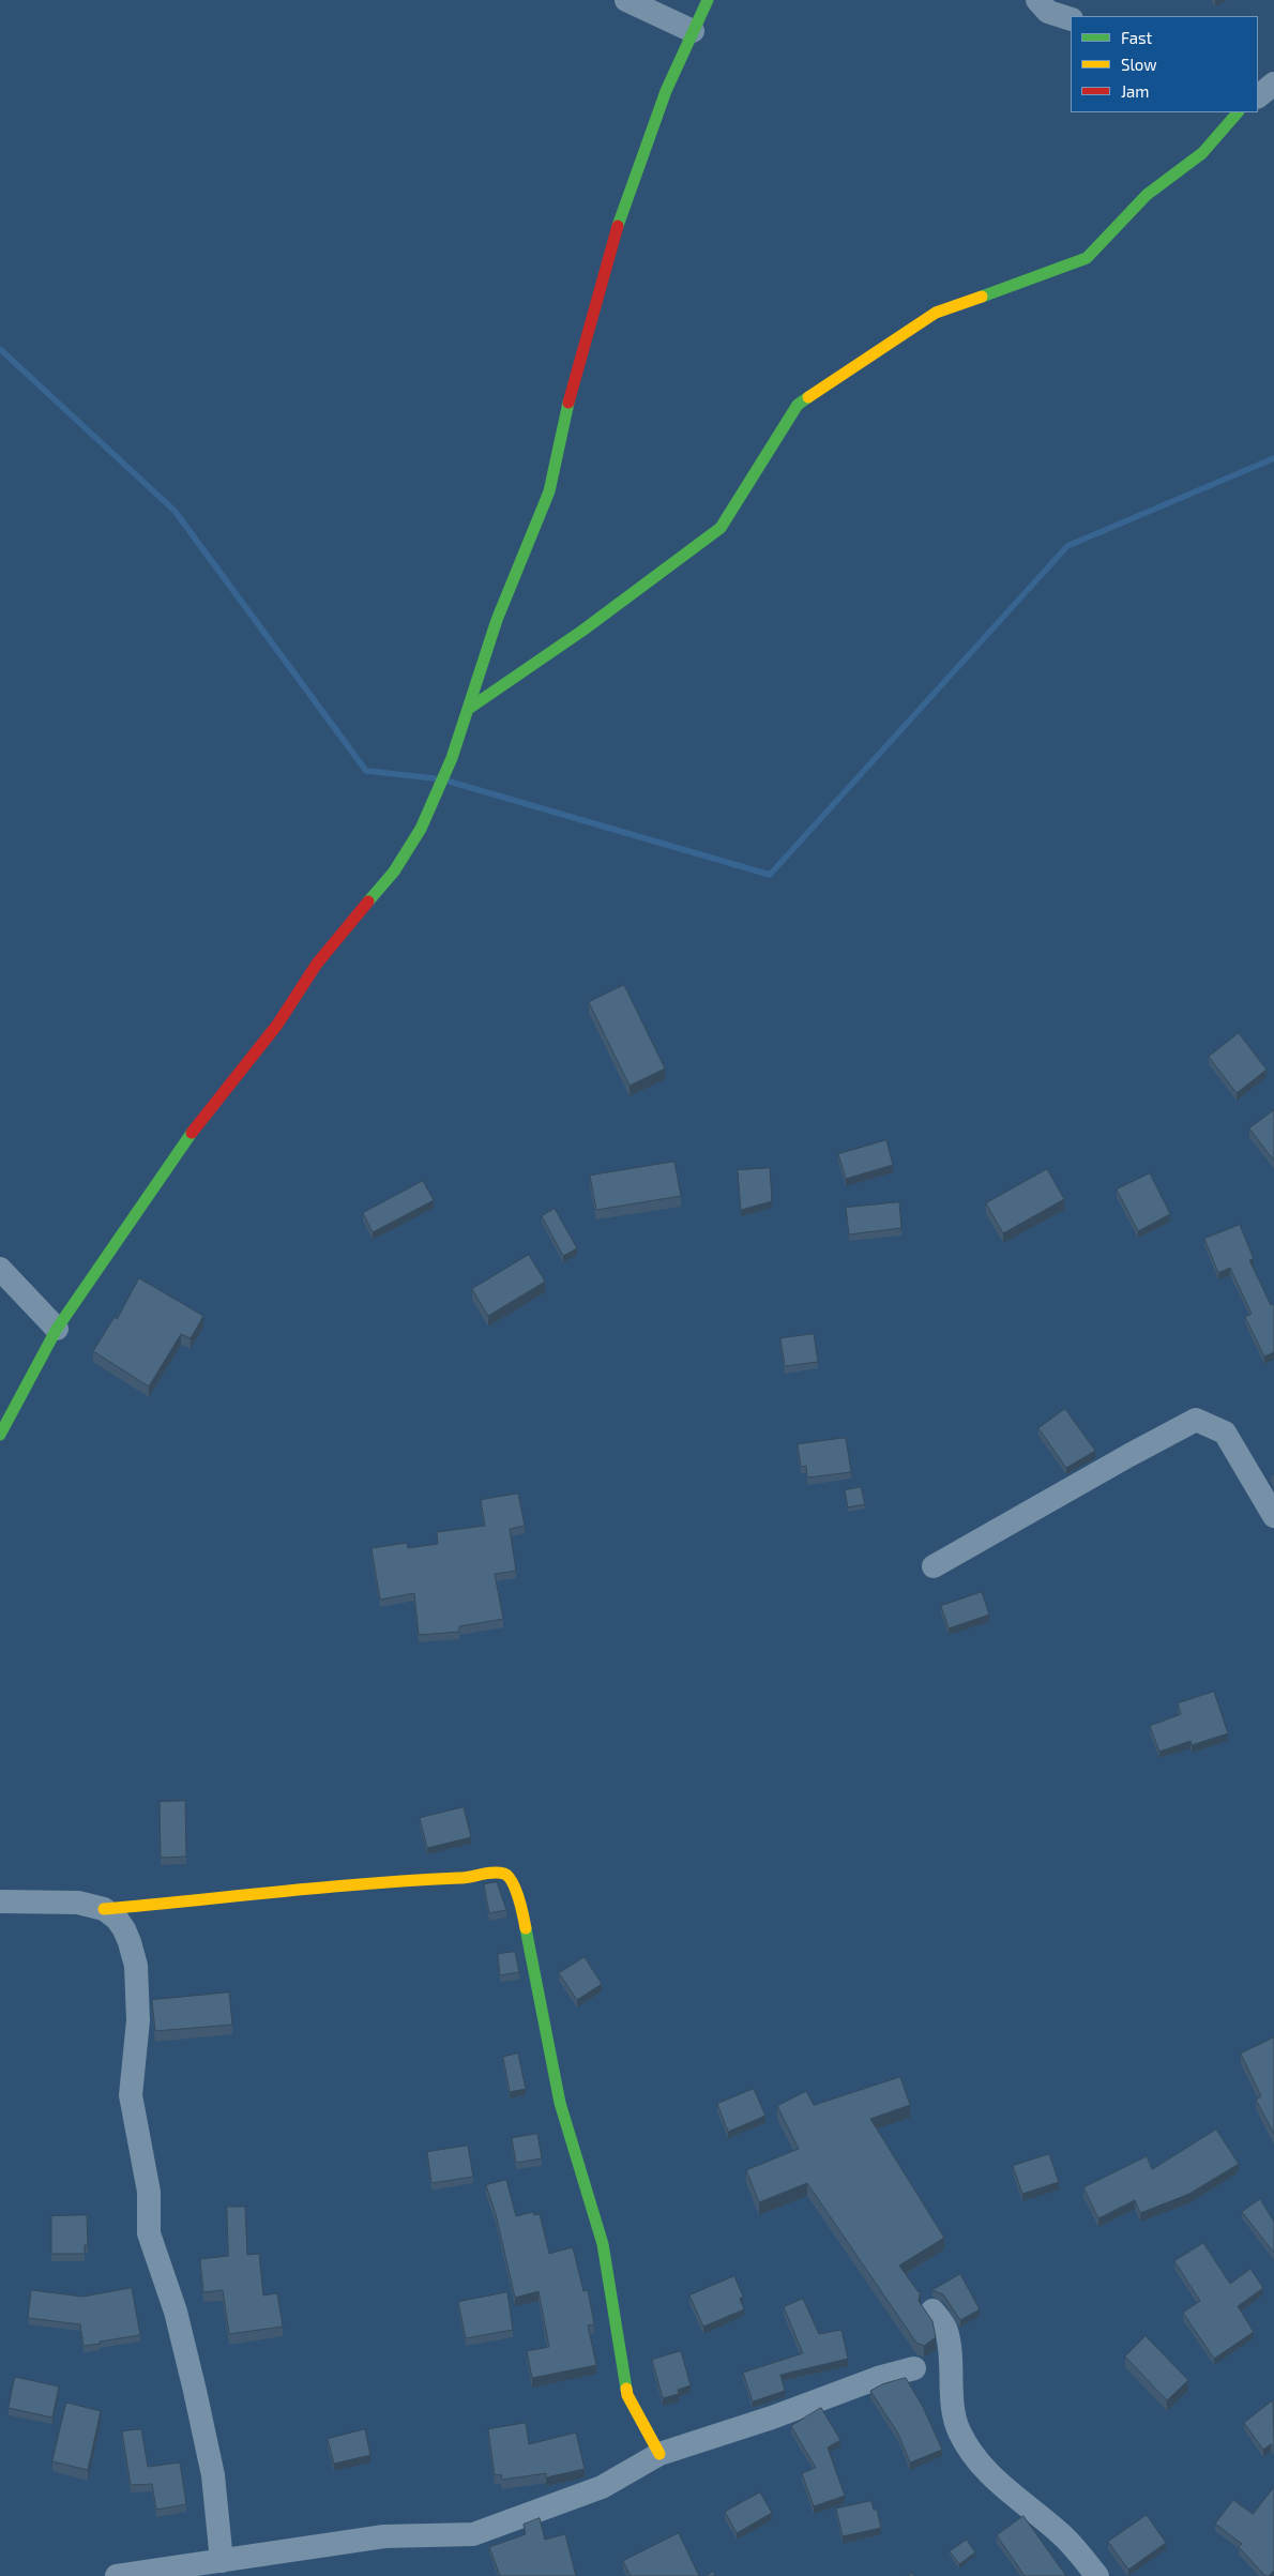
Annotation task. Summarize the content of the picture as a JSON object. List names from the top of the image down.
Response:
{
  "legend": ["Fast", "Slow", "Jam"]
}
